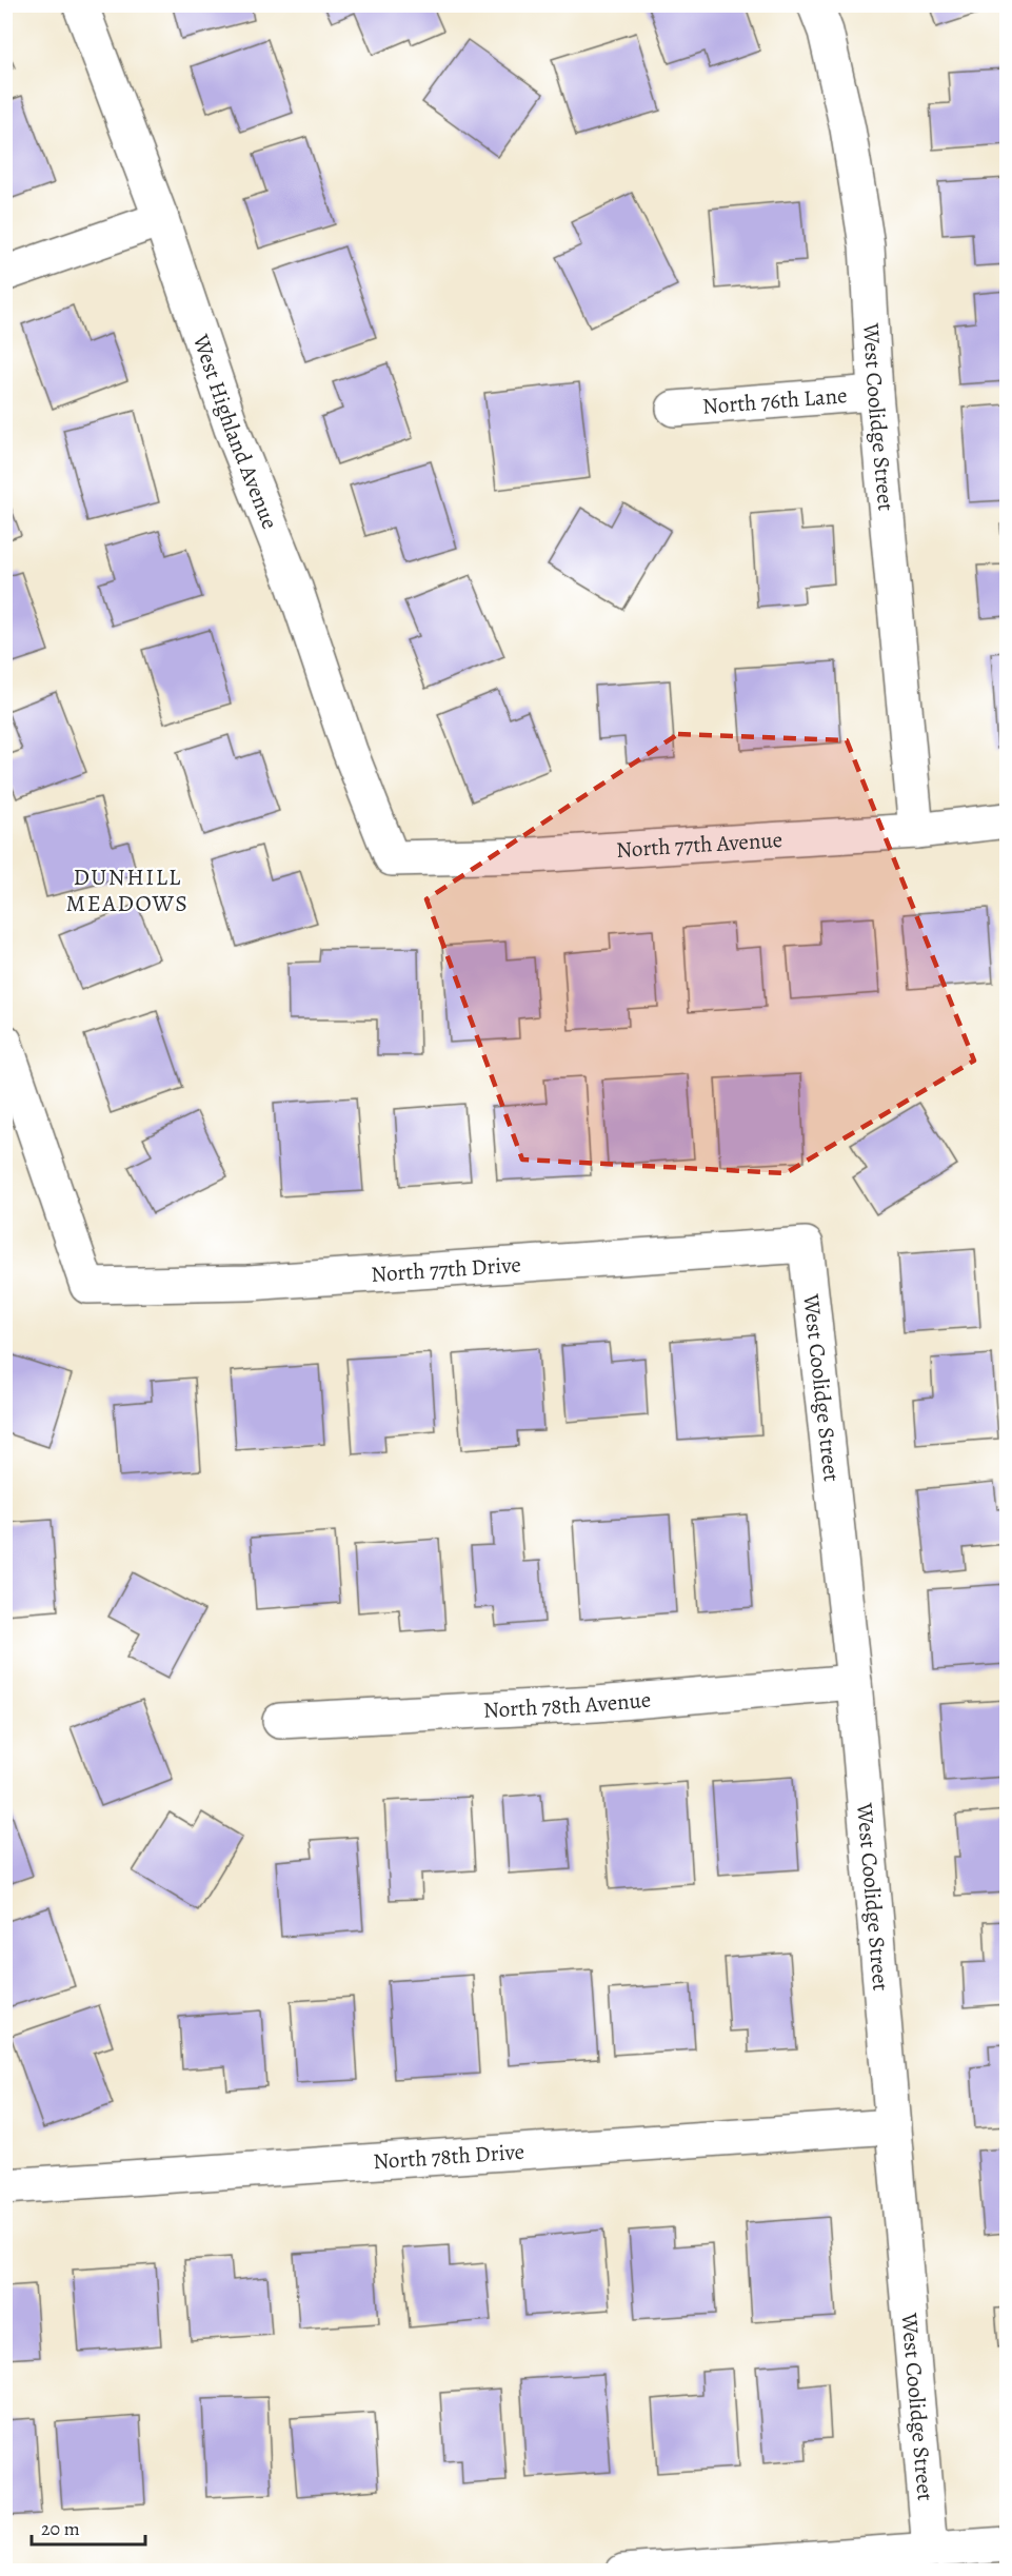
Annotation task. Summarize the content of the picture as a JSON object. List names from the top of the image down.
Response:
{
  "streets": {
    "street": [
      "North 76th Lane",
      "West Coolidge Street",
      "West Highland Avenue",
      "North 77th Avenue",
      "North 77th Drive",
      "North 78th Avenue",
      "North 78th Drive"
    ]
  },
  "crossings": [
    ["North 76th Lane", "West Coolidge Street"],
    ["West Coolidge Street", "North 77th Avenue"],
    ["West Coolidge Street", "North 77th Drive"],
    ["West Coolidge Street", "North 78th Avenue"],
    ["West Coolidge Street", "North 78th Drive"],
    ["West Highland Avenue", "North 77th Avenue"]
  ],
  "districts": ["DUNHILL MEADOWS"],
  "scale_bar": "20 m"
}
